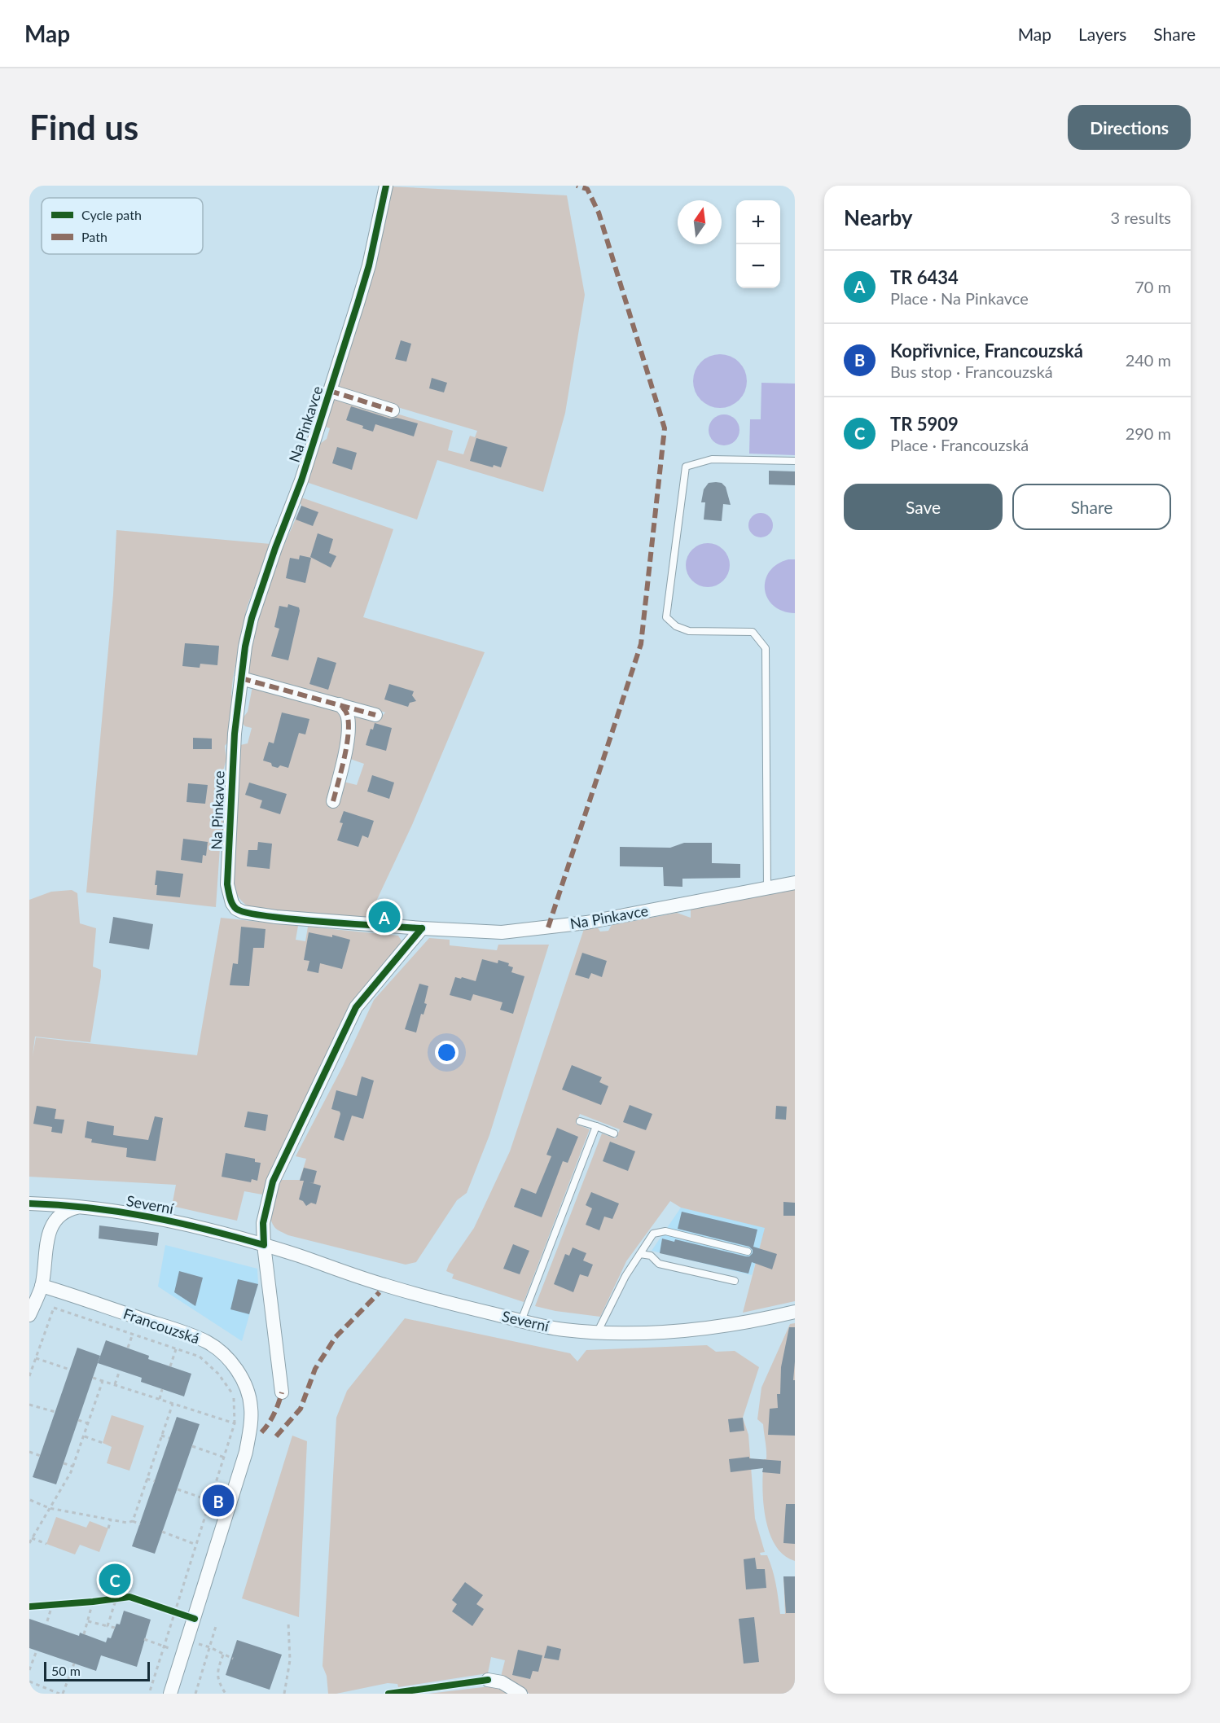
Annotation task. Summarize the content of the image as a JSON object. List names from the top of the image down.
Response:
{
  "streets": {
    "street": ["Na Pinkavce", "Severní", "Francouzská"]
  },
  "legend": ["Cycle path", "Path"],
  "scale_bar": "50 m",
  "north": "top",
  "page": {
    "header": "Map",
    "nav": ["Map", "Layers", "Share"],
    "buttons": [
      "Directions",
      ["Save", "Share"]
    ],
    "title": "Find us",
    "heading": ["Nearby", "3 results"],
    "map_buttons": ["+", "−"],
    "list": [
      {
        "mark": "A",
        "name": "TR 6434",
        "note": "Place · Na Pinkavce",
        "value": "70 m"
      },
      {
        "mark": "B",
        "name": "Kopřivnice, Francouzská",
        "note": "Bus stop · Francouzská",
        "value": "240 m"
      },
      {
        "mark": "C",
        "name": "TR 5909",
        "note": "Place · Francouzská",
        "value": "290 m"
      }
    ],
    "pins": ["A", "B", "C"],
    "scale": "50 m"
  }
}
